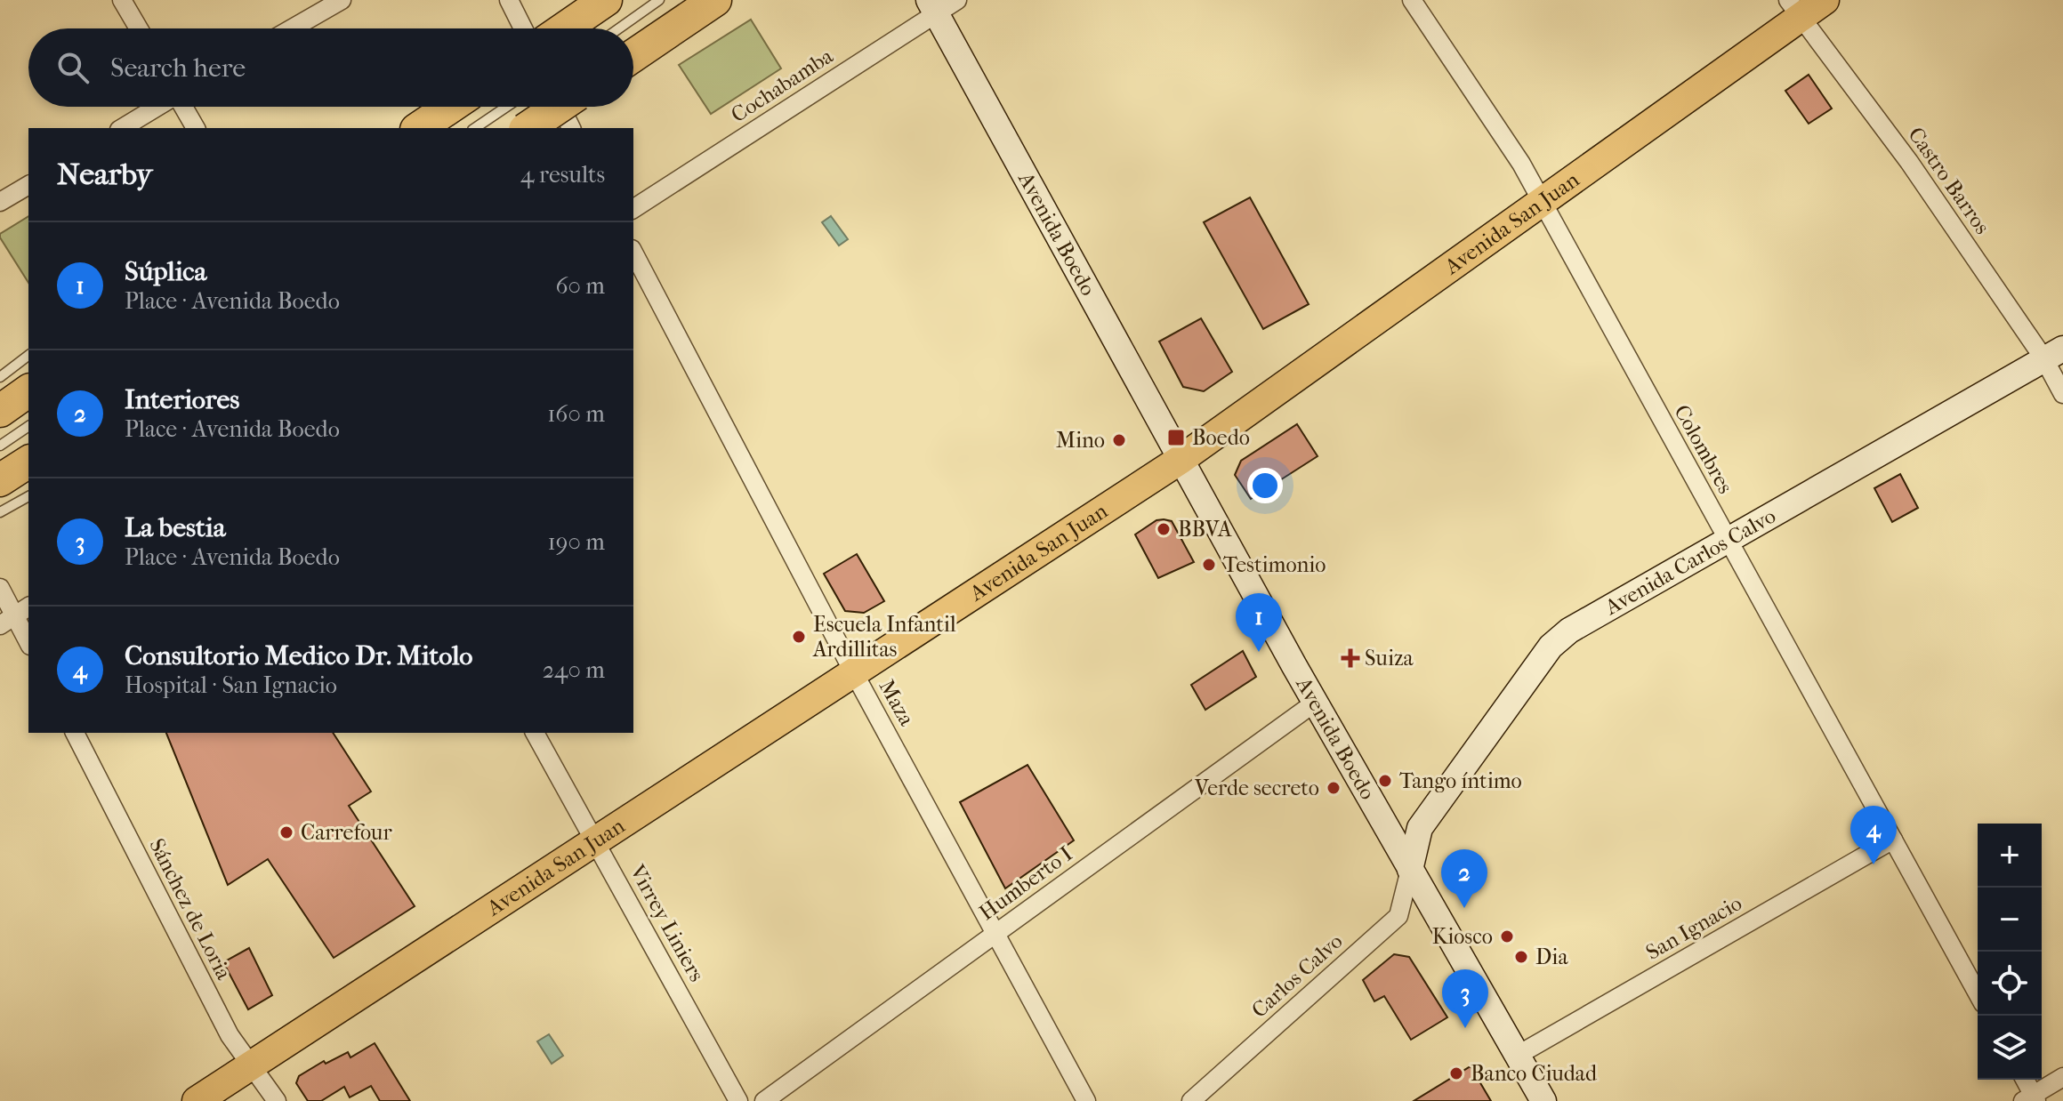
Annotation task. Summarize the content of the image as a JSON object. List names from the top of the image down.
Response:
{
  "streets": {
    "main road": ["Avenida San Juan", "Avenida Boedo", "Avenida Carlos Calvo"],
    "street": [
      "Cochabamba",
      "Castro Barros",
      "Colombres",
      "Maza",
      "Humberto I",
      "Sánchez de Loria",
      "Virrey Liniers",
      "San Ignacio",
      "Carlos Calvo"
    ]
  },
  "crossings": [
    ["Cochabamba", "Avenida Boedo"],
    ["Castro Barros", "Avenida San Juan"],
    ["Castro Barros", "Avenida Carlos Calvo"],
    ["Avenida San Juan", "Avenida Boedo"],
    ["Avenida San Juan", "Colombres"],
    ["Avenida San Juan", "Maza"],
    ["Avenida San Juan", "Sánchez de Loria"],
    ["Avenida San Juan", "Virrey Liniers"],
    ["Avenida Boedo", "Avenida Carlos Calvo"],
    ["Avenida Boedo", "Humberto I"],
    ["Avenida Boedo", "San Ignacio"],
    ["Avenida Boedo", "Carlos Calvo"],
    ["Colombres", "Avenida Carlos Calvo"],
    ["Colombres", "San Ignacio"],
    ["Avenida Carlos Calvo", "Carlos Calvo"],
    ["Maza", "Humberto I"]
  ],
  "places": {
    "transit": ["Boedo"],
    "other": [
      "Mino",
      "BBVA",
      "Testimonio",
      "Escuela Infantil Ardillitas",
      "Tango íntimo",
      "Verde secreto",
      "Carrefour",
      "Kiosco",
      "Dia",
      "Banco Ciudad"
    ],
    "health": ["Suiza"]
  },
  "page": {
    "search": "Search here",
    "heading": ["Nearby", "4 results"],
    "list": [
      {
        "mark": "1",
        "name": "Súplica",
        "note": "Place · Avenida Boedo",
        "value": "60 m"
      },
      {
        "mark": "2",
        "name": "Interiores",
        "note": "Place · Avenida Boedo",
        "value": "160 m"
      },
      {
        "mark": "3",
        "name": "La bestia",
        "note": "Place · Avenida Boedo",
        "value": "190 m"
      },
      {
        "mark": "4",
        "name": "Consultorio Medico Dr. Mitolo",
        "note": "Hospital · San Ignacio",
        "value": "240 m"
      }
    ],
    "pins": [
      "1",
      "4",
      "2",
      "3"
    ],
    "map_buttons": ["+", "−"]
  }
}
